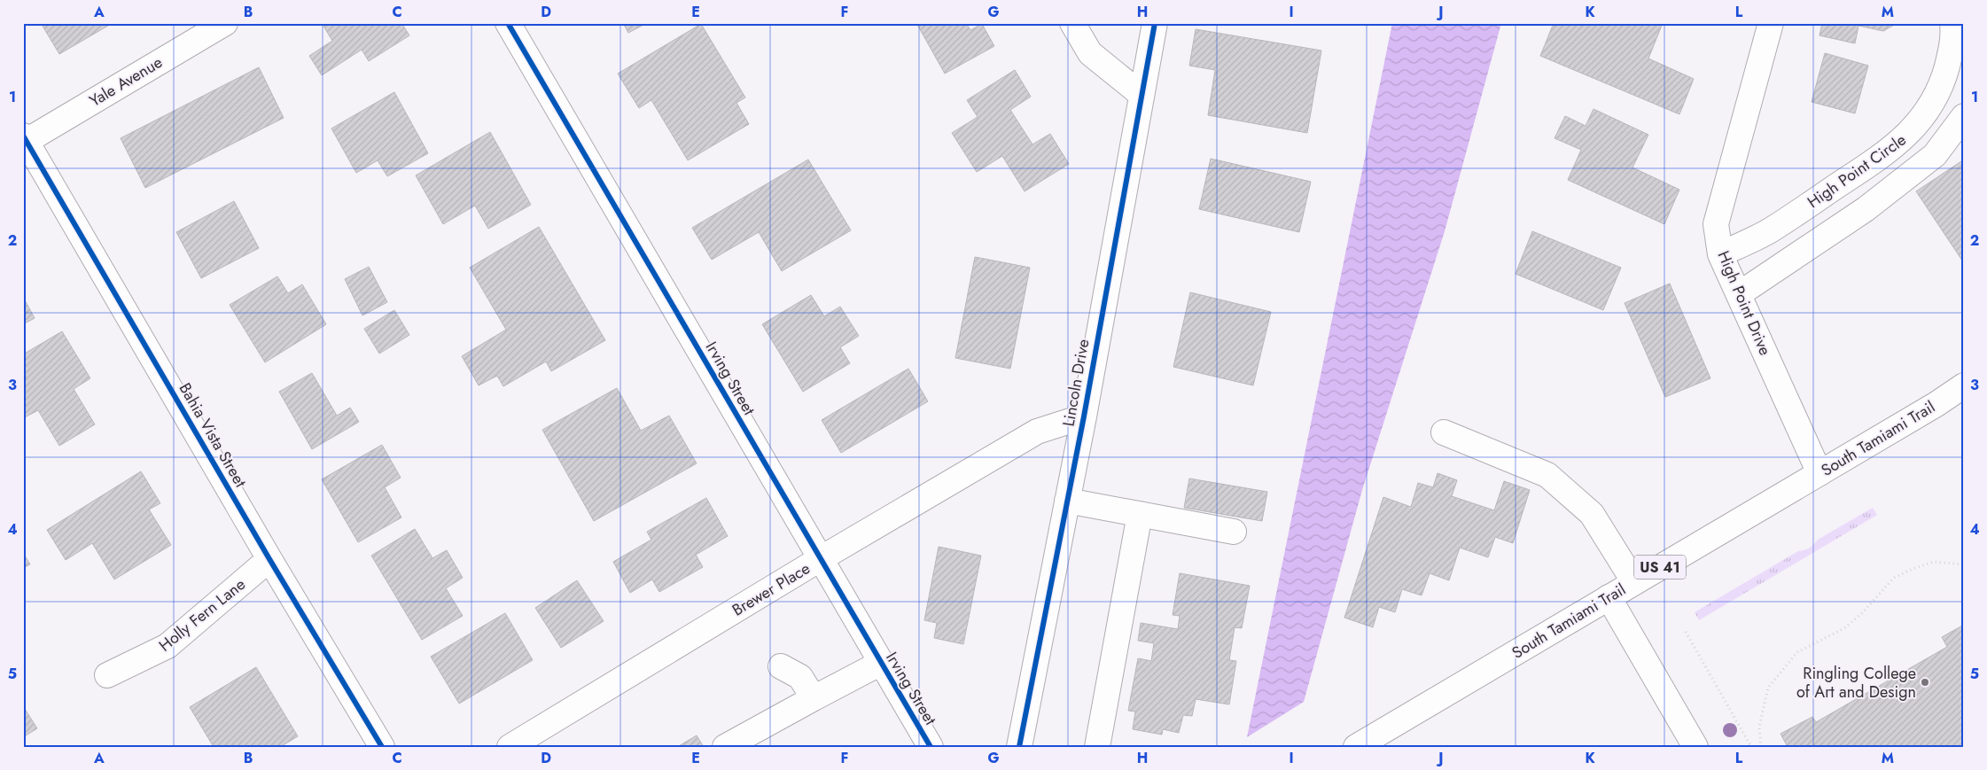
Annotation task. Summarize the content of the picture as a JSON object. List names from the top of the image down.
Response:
{
  "streets": {
    "street": [
      "Yale Avenue",
      "High Point Circle",
      "High Point Drive",
      "Irving Street",
      "Lincoln Drive",
      "Bahia Vista Street",
      "South Tamiami Trail",
      "US 41",
      "Brewer Place",
      "Holly Fern Lane"
    ]
  },
  "crossings": [
    ["Yale Avenue", "Bahia Vista Street"],
    ["High Point Circle", "High Point Drive"],
    ["High Point Drive", "South Tamiami Trail"],
    ["Irving Street", "Brewer Place"],
    ["Lincoln Drive", "Brewer Place"],
    ["Bahia Vista Street", "Holly Fern Lane"]
  ],
  "places": ["Ringling College of Art and Design"],
  "grid": {
    "columns": [
      "A",
      "B",
      "C",
      "D",
      "E",
      "F",
      "G",
      "H",
      "I",
      "J",
      "K",
      "L",
      "M"
    ],
    "rows": [
      "1",
      "2",
      "3",
      "4",
      "5"
    ]
  }
}
